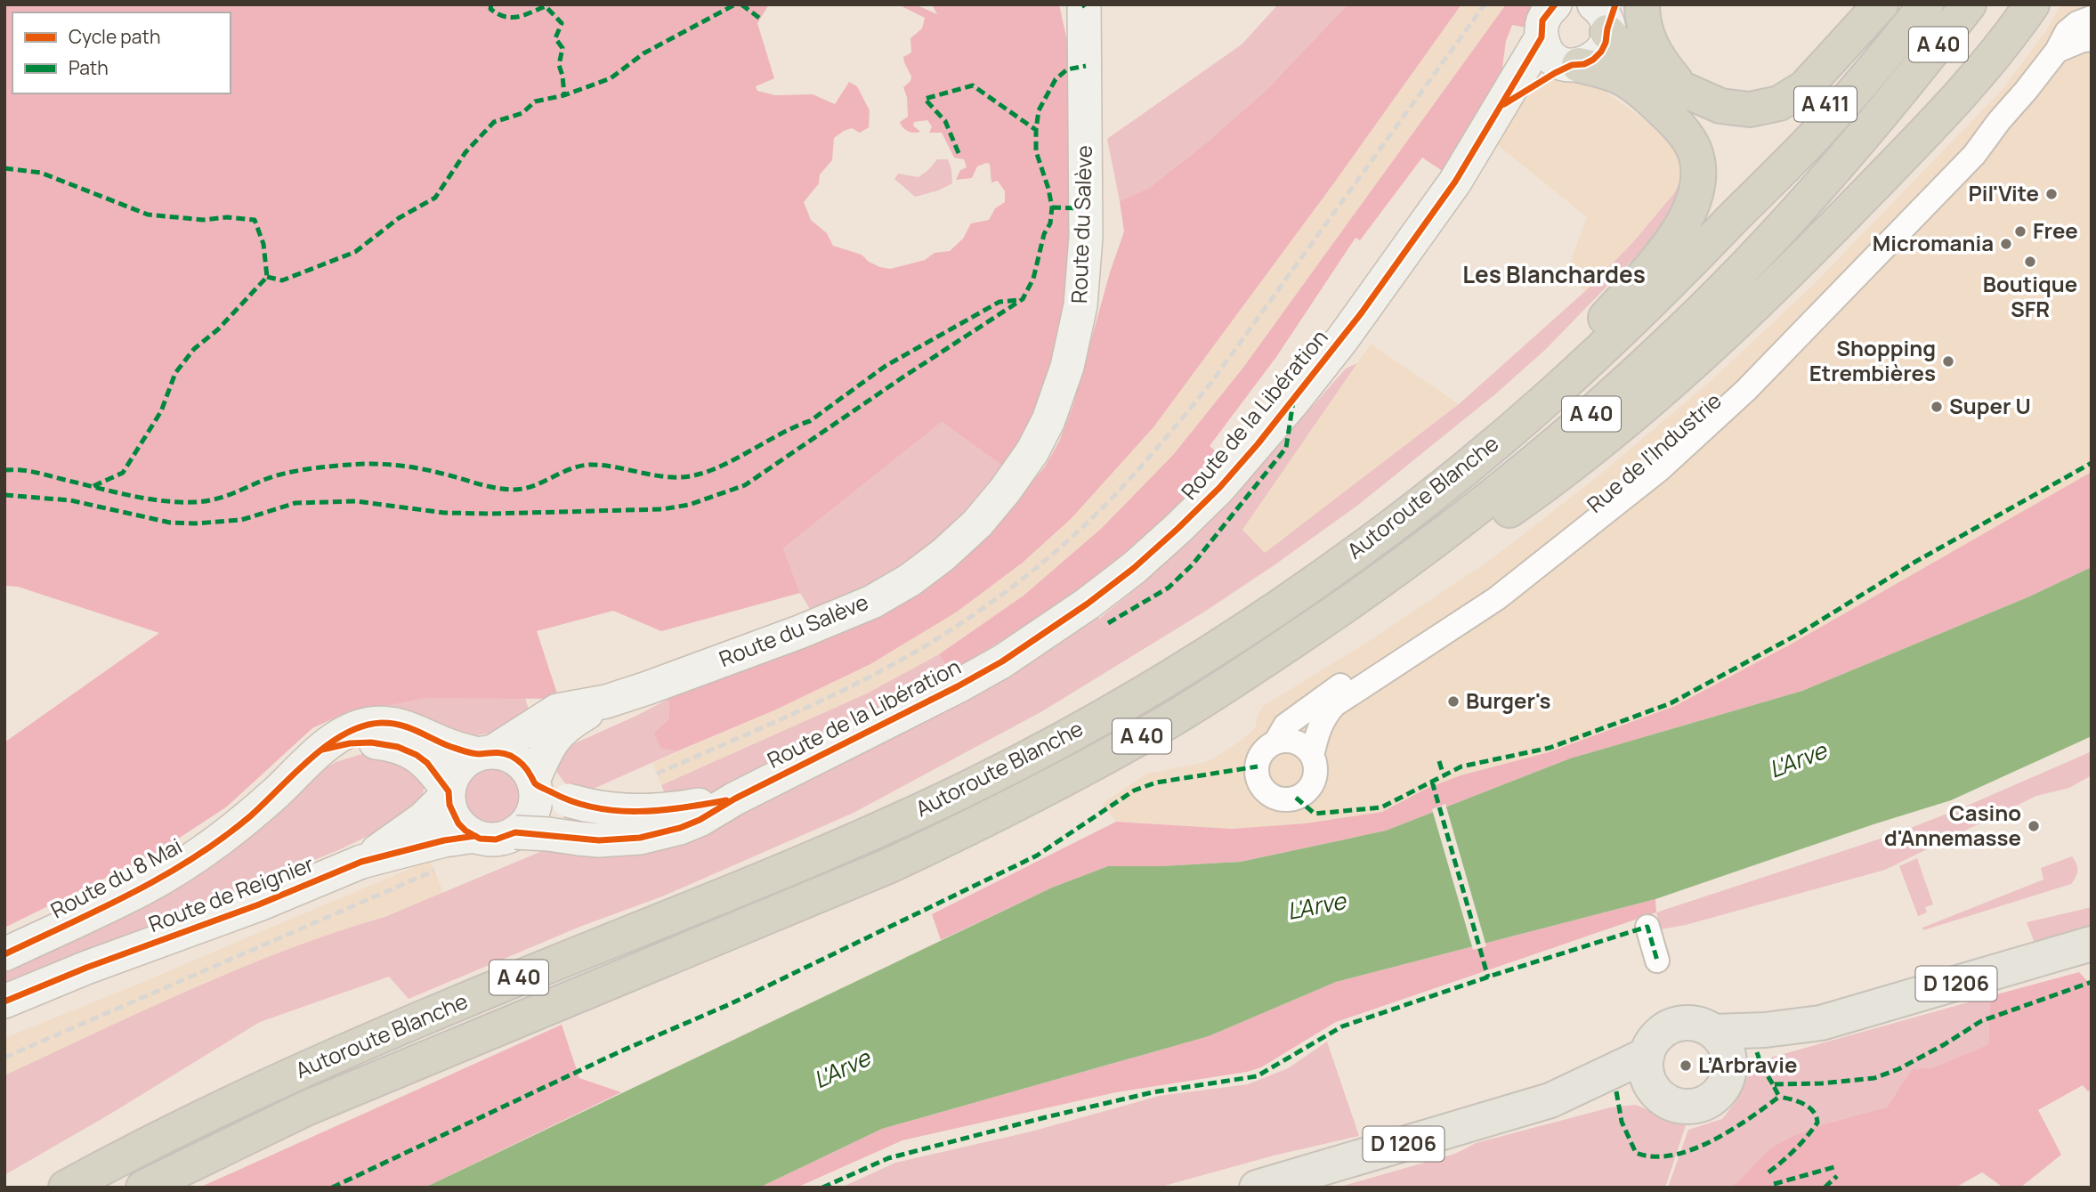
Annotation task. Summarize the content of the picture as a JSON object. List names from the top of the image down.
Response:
{
  "streets": {
    "highway": ["A 40", "A 411", "Autoroute Blanche"],
    "main road": [
      "Route du Salève",
      "Route de la Libération",
      "Route du 8 Mai",
      "Route de Reignier",
      "D 1206"
    ],
    "street": ["Rue de l'Industrie"]
  },
  "crossings": [
    ["A 411", "Autoroute Blanche"],
    ["Route du Salève", "Route de la Libération"],
    ["Route du Salève", "Route du 8 Mai"],
    ["Route du Salève", "Route de Reignier"],
    ["Route de la Libération", "Route du 8 Mai"],
    ["Route de la Libération", "Route de Reignier"],
    ["Route du 8 Mai", "Route de Reignier"]
  ],
  "districts": ["Les Blanchardes"],
  "water": ["L'Arve"],
  "places": [
    "Pil'Vite",
    "Free",
    "Micromania",
    "Boutique SFR",
    "Shopping Etrembières",
    "Super U",
    "Burger's",
    "Casino d'Annemasse",
    "L’Arbravie"
  ],
  "legend": ["Cycle path", "Path"]
}
